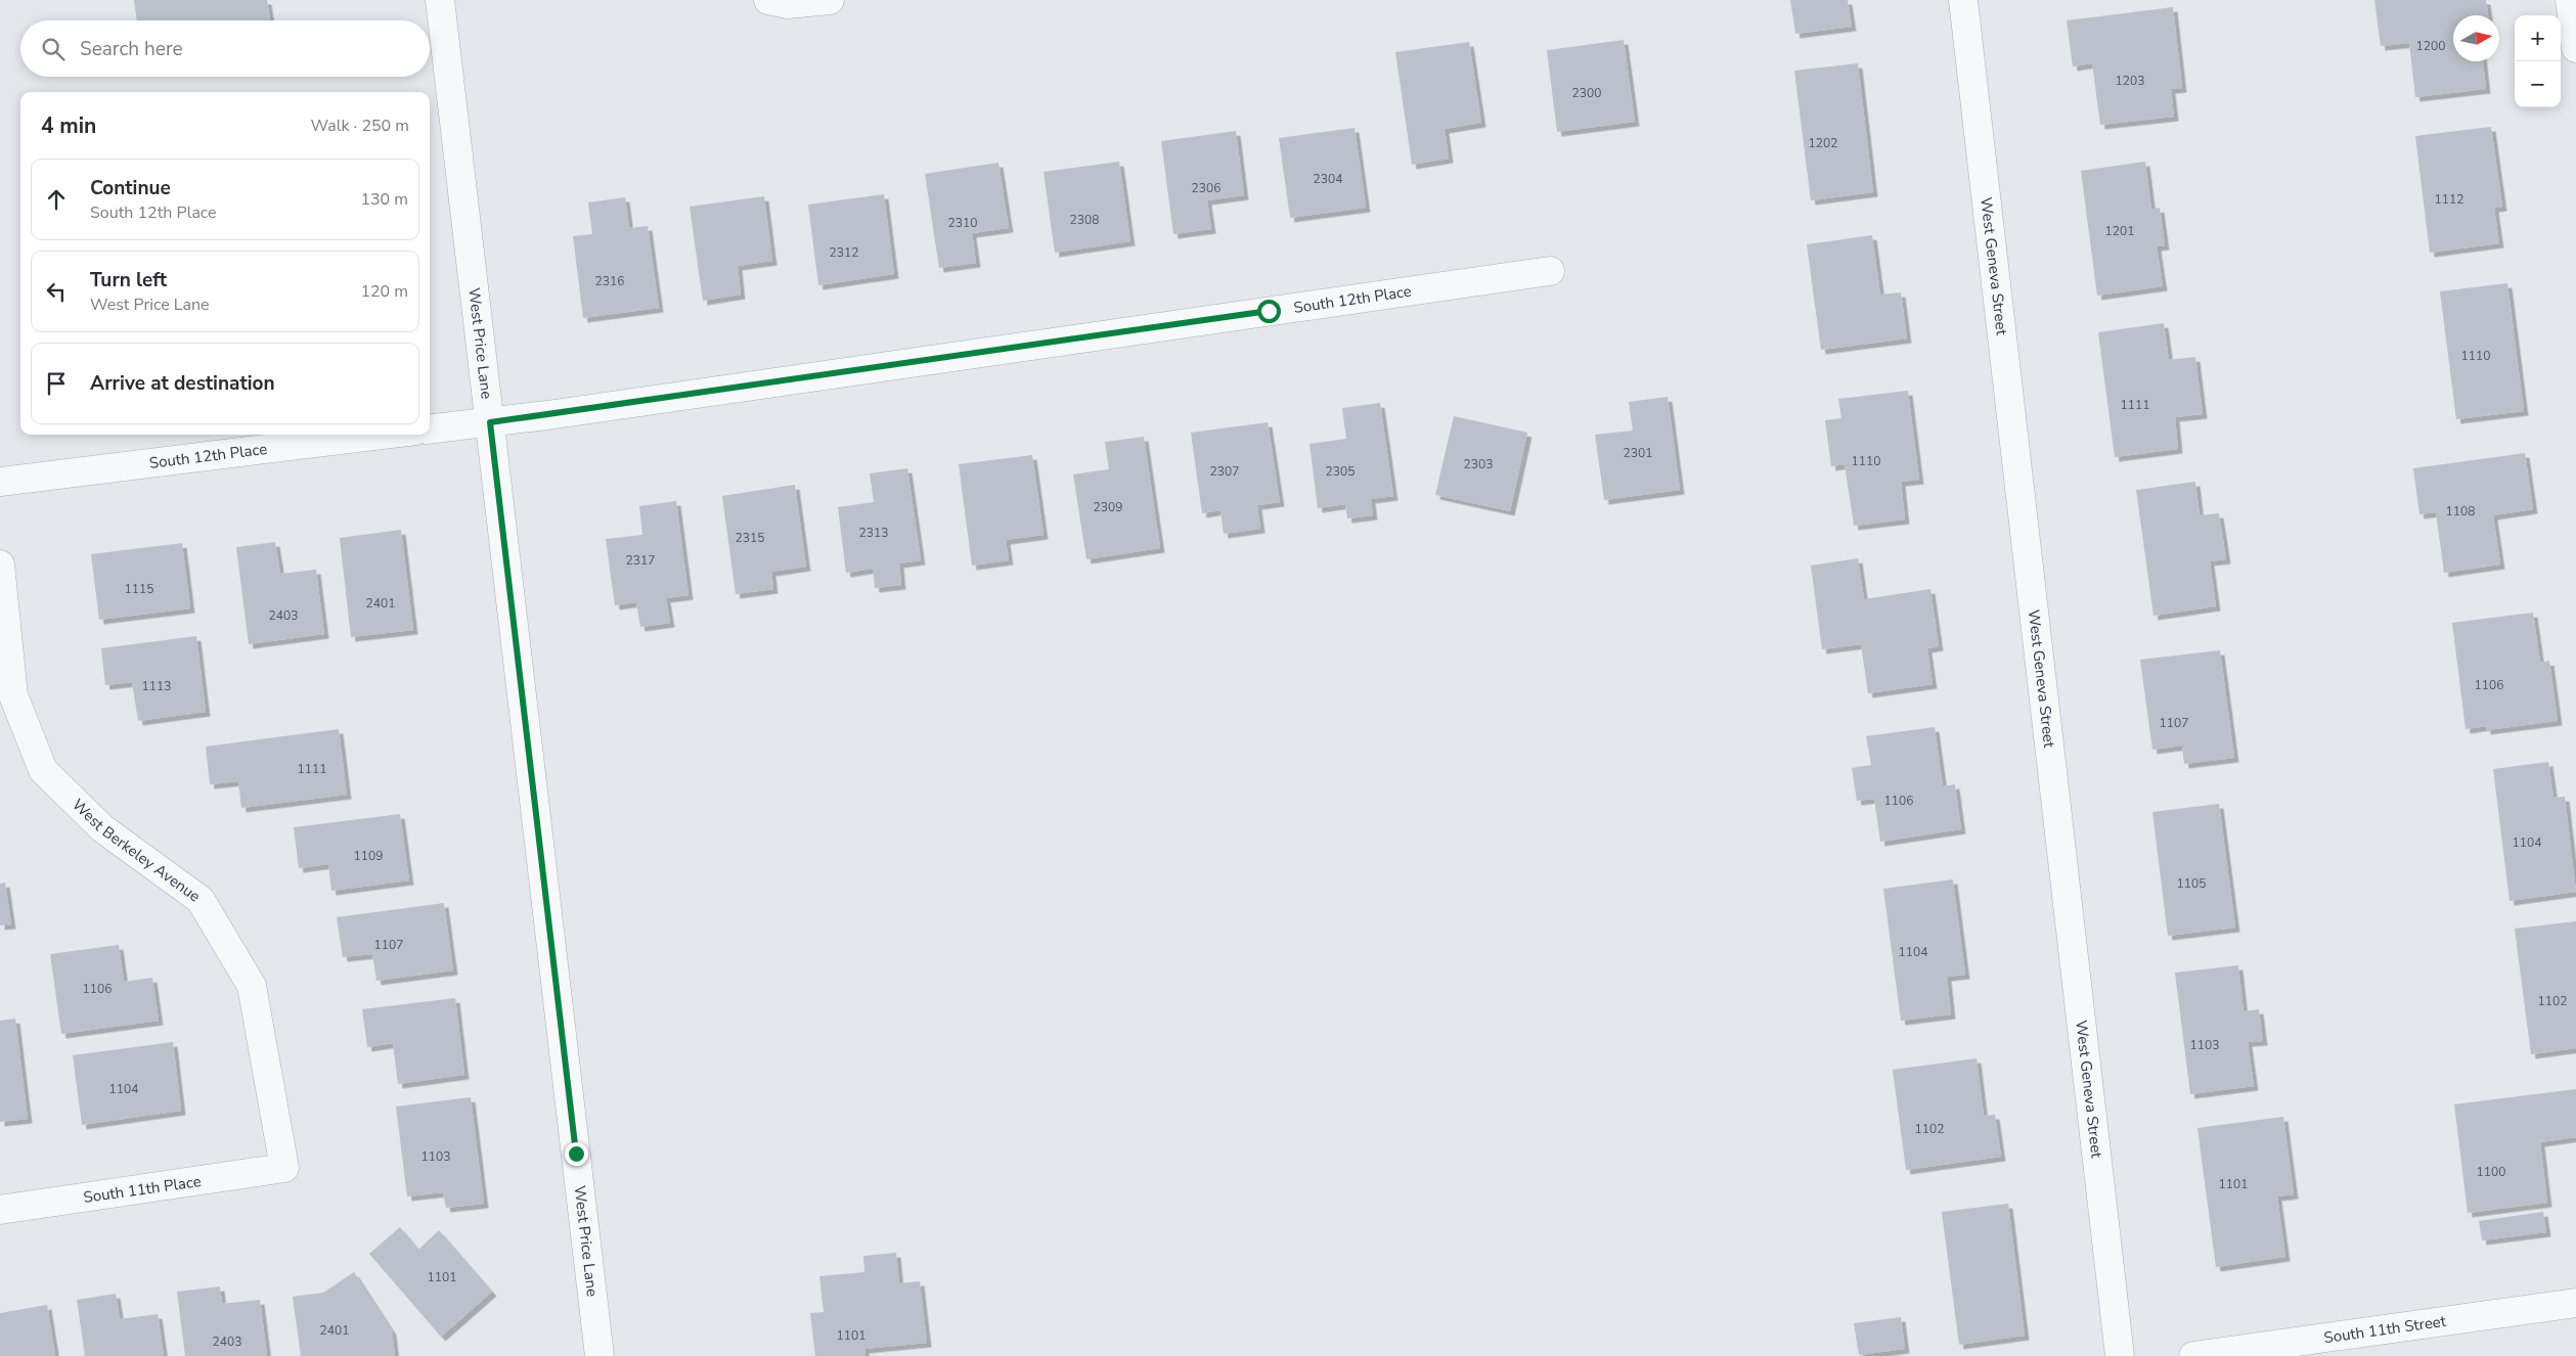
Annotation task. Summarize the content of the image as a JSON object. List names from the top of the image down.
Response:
{
  "streets": {
    "street": [
      "West Geneva Street",
      "South 12th Place",
      "West Price Lane",
      "West Berkeley Avenue",
      "South 11th Place",
      "South 11th Street"
    ]
  },
  "crossings": [
    ["South 12th Place", "West Price Lane"],
    ["West Berkeley Avenue", "South 11th Place"]
  ],
  "house_numbers": [
    "1200",
    "1203",
    "2300",
    "1202",
    "2304",
    "2306",
    "1112",
    "2308",
    "2310",
    "1201",
    "2312",
    "2316",
    "1110",
    "1111",
    "2301",
    "1110",
    "2303",
    "2307",
    "2305",
    "2309",
    "1108",
    "2313",
    "2315",
    "2317",
    "1115",
    "2401",
    "2403",
    "1106",
    "1113",
    "1107",
    "1111",
    "1106",
    "1104",
    "1109",
    "1105",
    "1107",
    "1104",
    "1106",
    "1102",
    "1103",
    "1104",
    "1102",
    "1103",
    "1100",
    "1101",
    "1101",
    "2401",
    "1101",
    "2403"
  ],
  "north": "right",
  "page": {
    "map_buttons": ["+", "−"],
    "search": "Search here",
    "heading": ["4 min", "Walk · 250 m"],
    "list": [
      ["Continue", "South 12th Place", "130 m"],
      ["Turn left", "West Price Lane", "120 m"],
      "Arrive at destination"
    ]
  }
}
